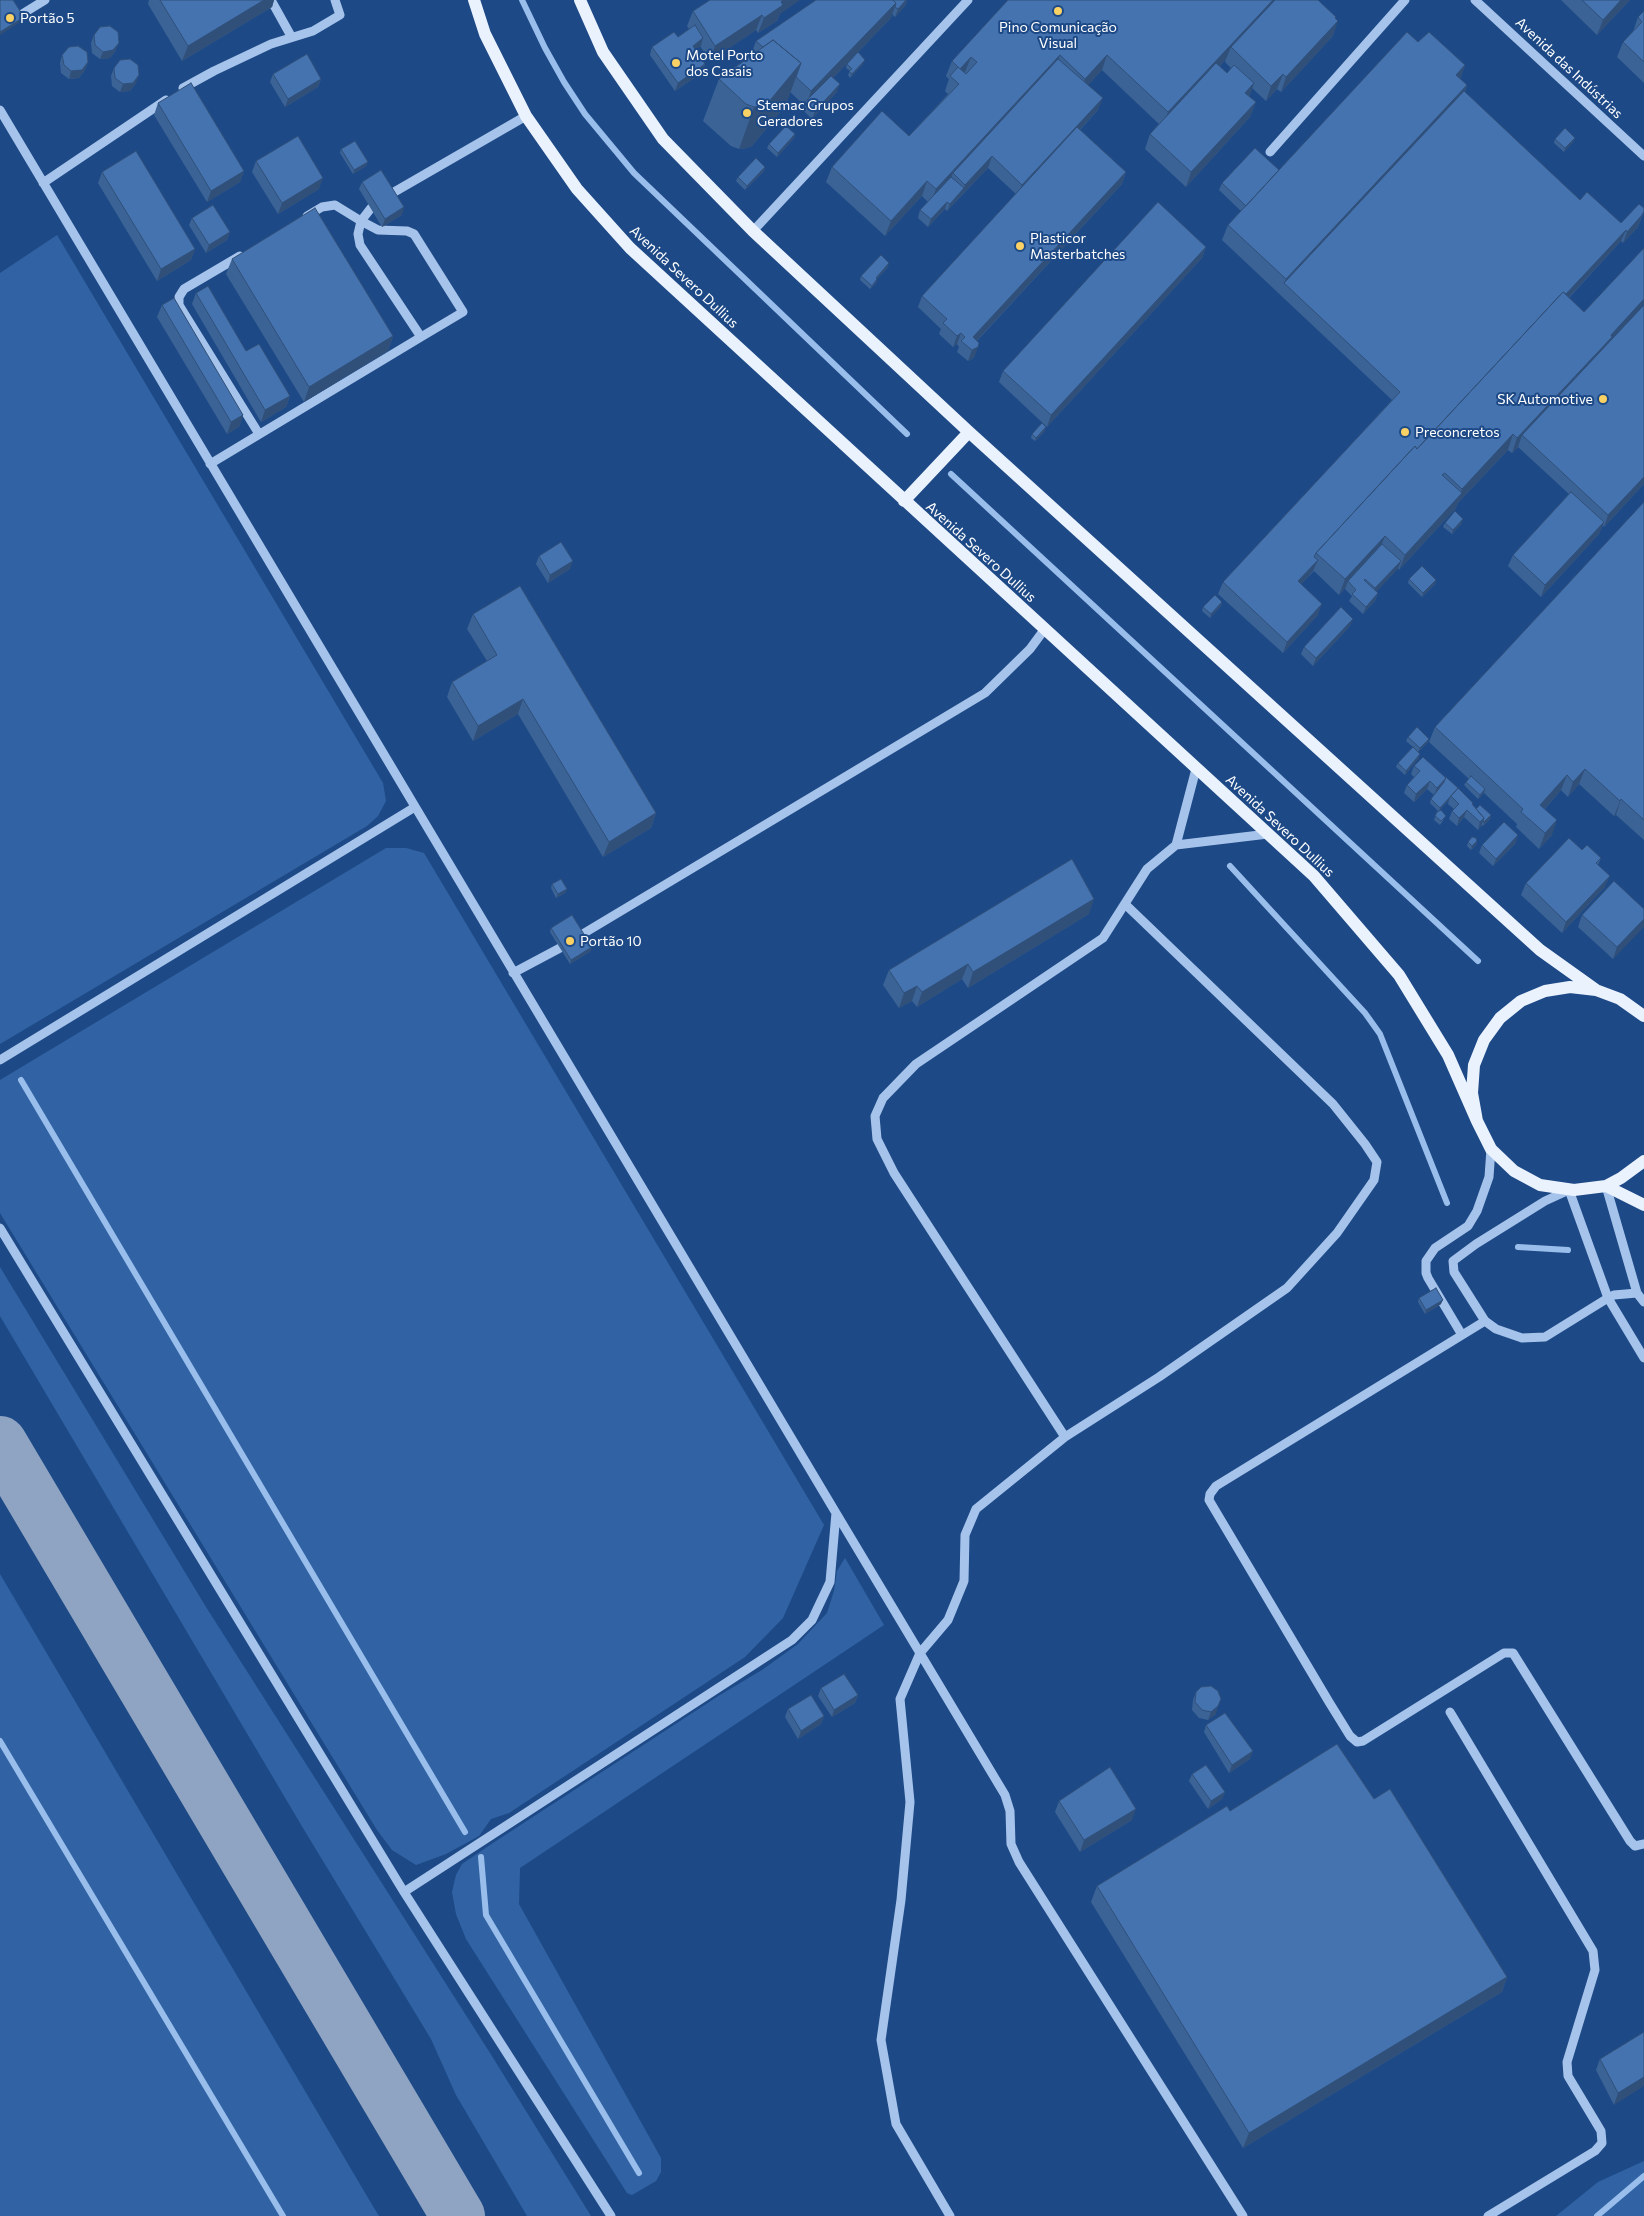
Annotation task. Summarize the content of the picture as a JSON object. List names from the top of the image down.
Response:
{
  "streets": {
    "main road": ["Avenida Severo Dullius"],
    "street": ["Avenida das Indústrias"]
  },
  "places": [
    "Pino Comunicação Visual",
    "Portão 5",
    "Motel Porto dos Casais",
    "Stemac Grupos Geradores",
    "Plasticor Masterbatches",
    "SK Automotive",
    "Preconcretos",
    "Portão 10"
  ]
}
